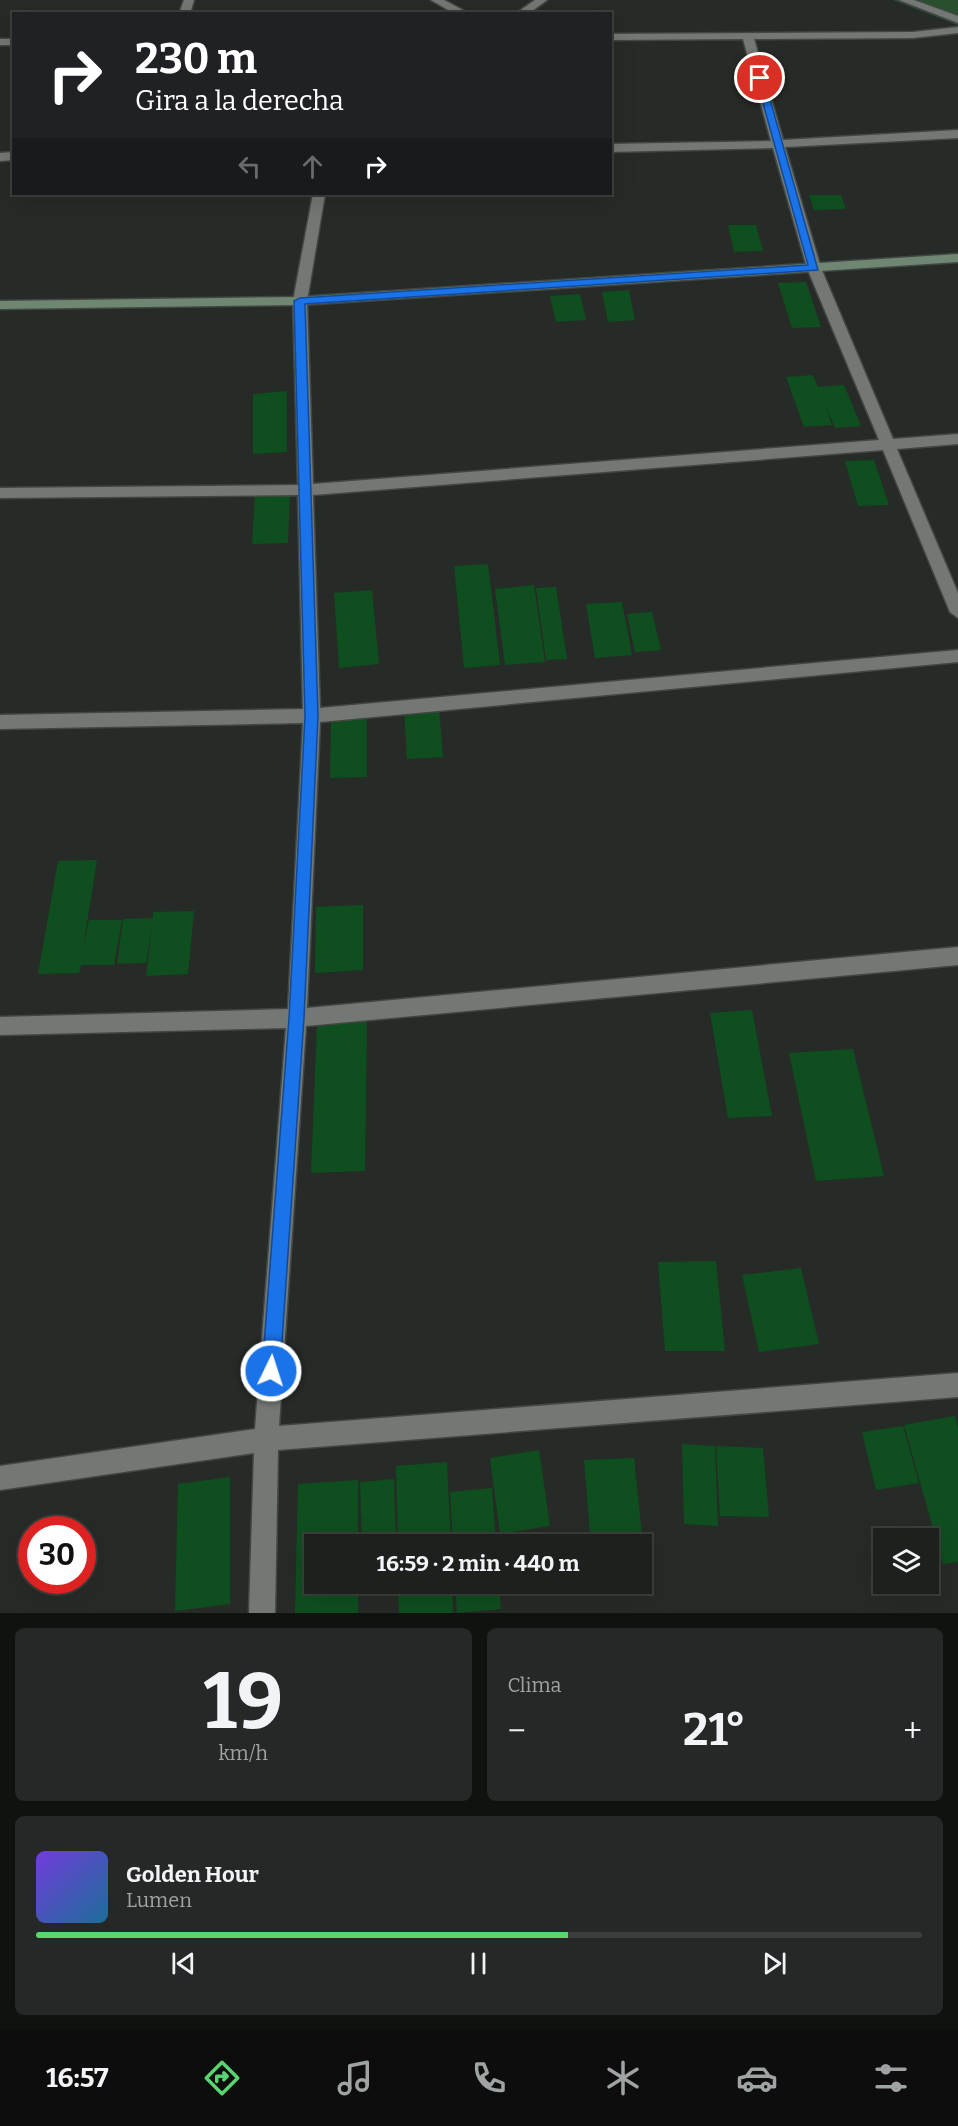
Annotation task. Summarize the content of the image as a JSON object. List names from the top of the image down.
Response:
{
  "page": {
    "turn": ["230 m", "Gira a la derecha"],
    "limit": "30",
    "trip": "16:59 · 2 min · 440 m",
    "tile": [
      ["19", "km/h"],
      "Clima"
    ],
    "heat": ["−", "21°", "+"],
    "song": ["Golden Hour", "Lumen"],
    "tabs": "16:57"
  }
}
